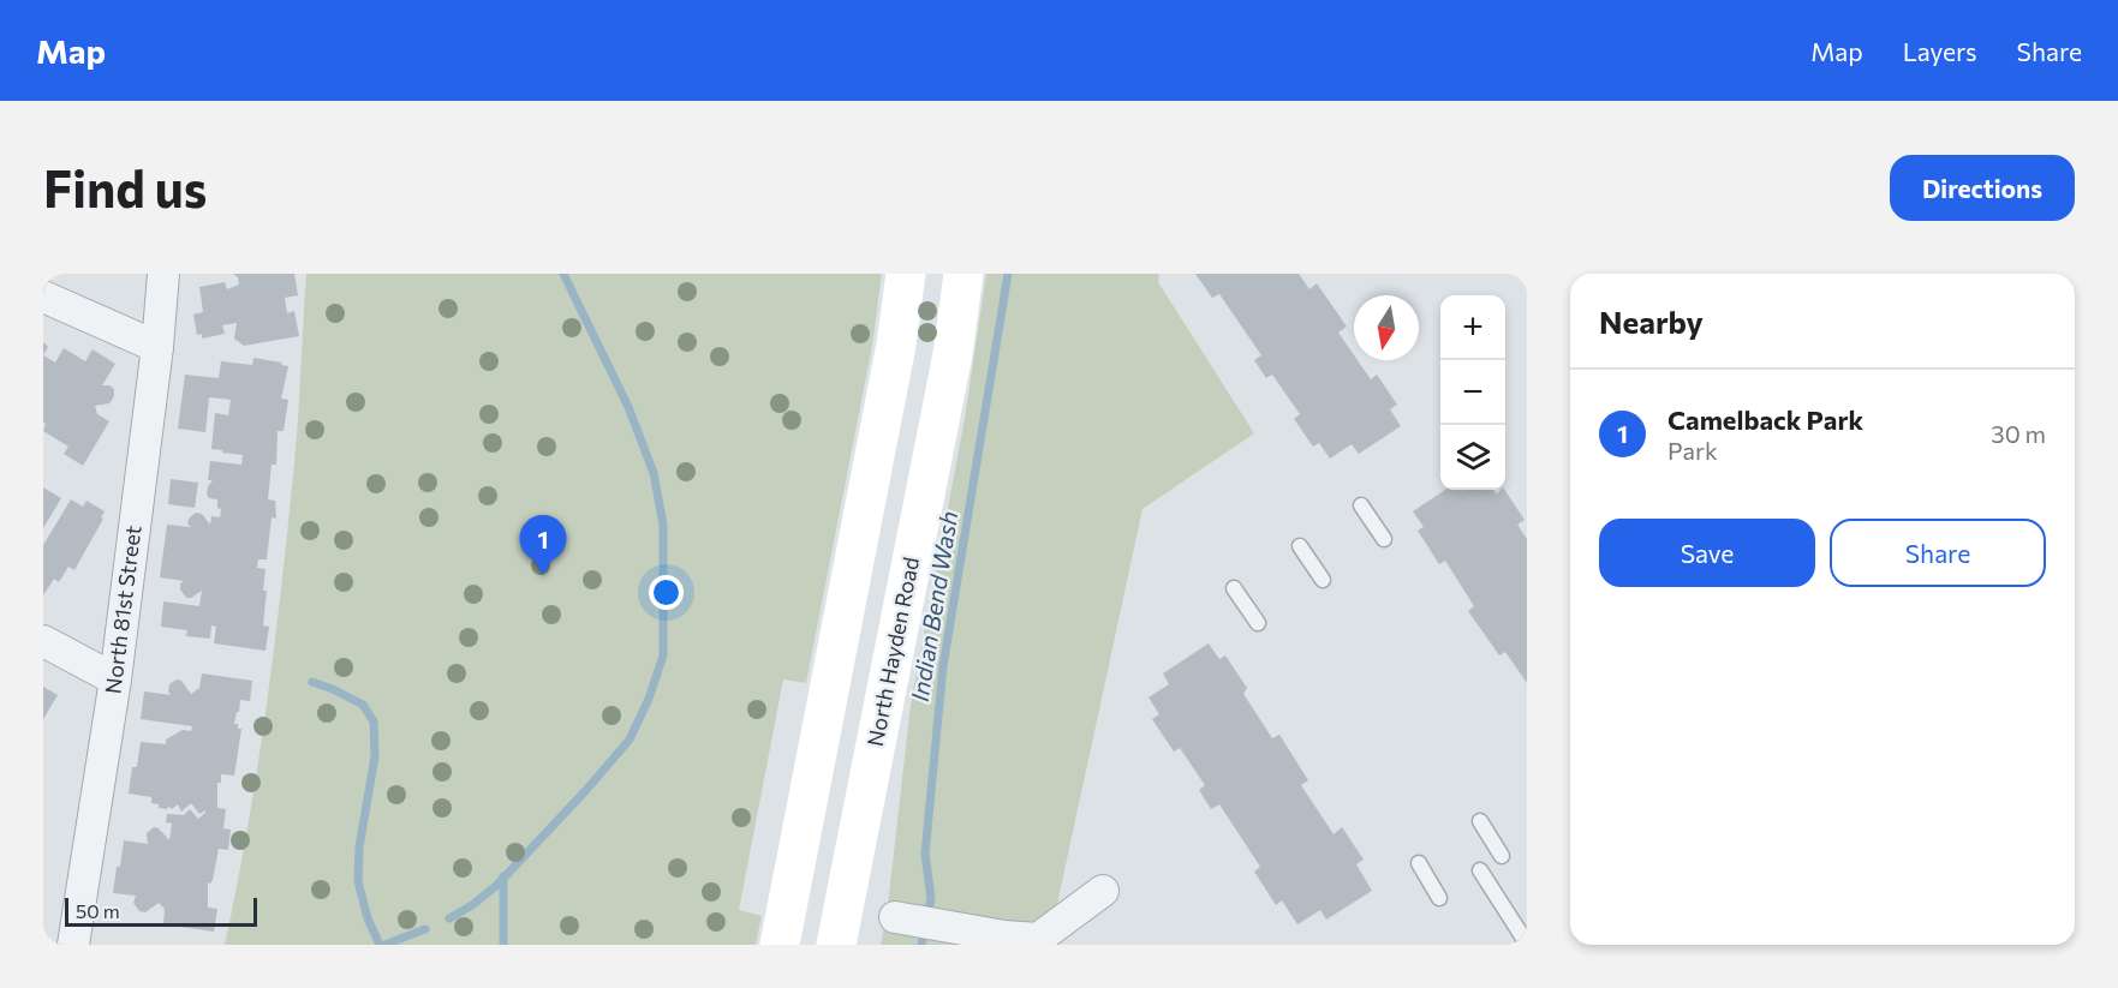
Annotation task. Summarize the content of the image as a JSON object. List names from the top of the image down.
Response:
{
  "streets": {
    "main road": ["North Hayden Road"],
    "street": ["North 81st Street"]
  },
  "water": ["Indian Bend Wash"],
  "scale_bar": "50 m",
  "north": "bottom",
  "page": {
    "header": "Map",
    "nav": ["Map", "Layers", "Share"],
    "buttons": [
      "Directions",
      ["Save", "Share"]
    ],
    "title": "Find us",
    "heading": "Nearby",
    "map_buttons": ["+", "−"],
    "list": [
      {
        "mark": "1",
        "name": "Camelback Park",
        "note": "Park",
        "value": "30 m"
      }
    ],
    "pins": "1",
    "scale": "50 m"
  }
}
